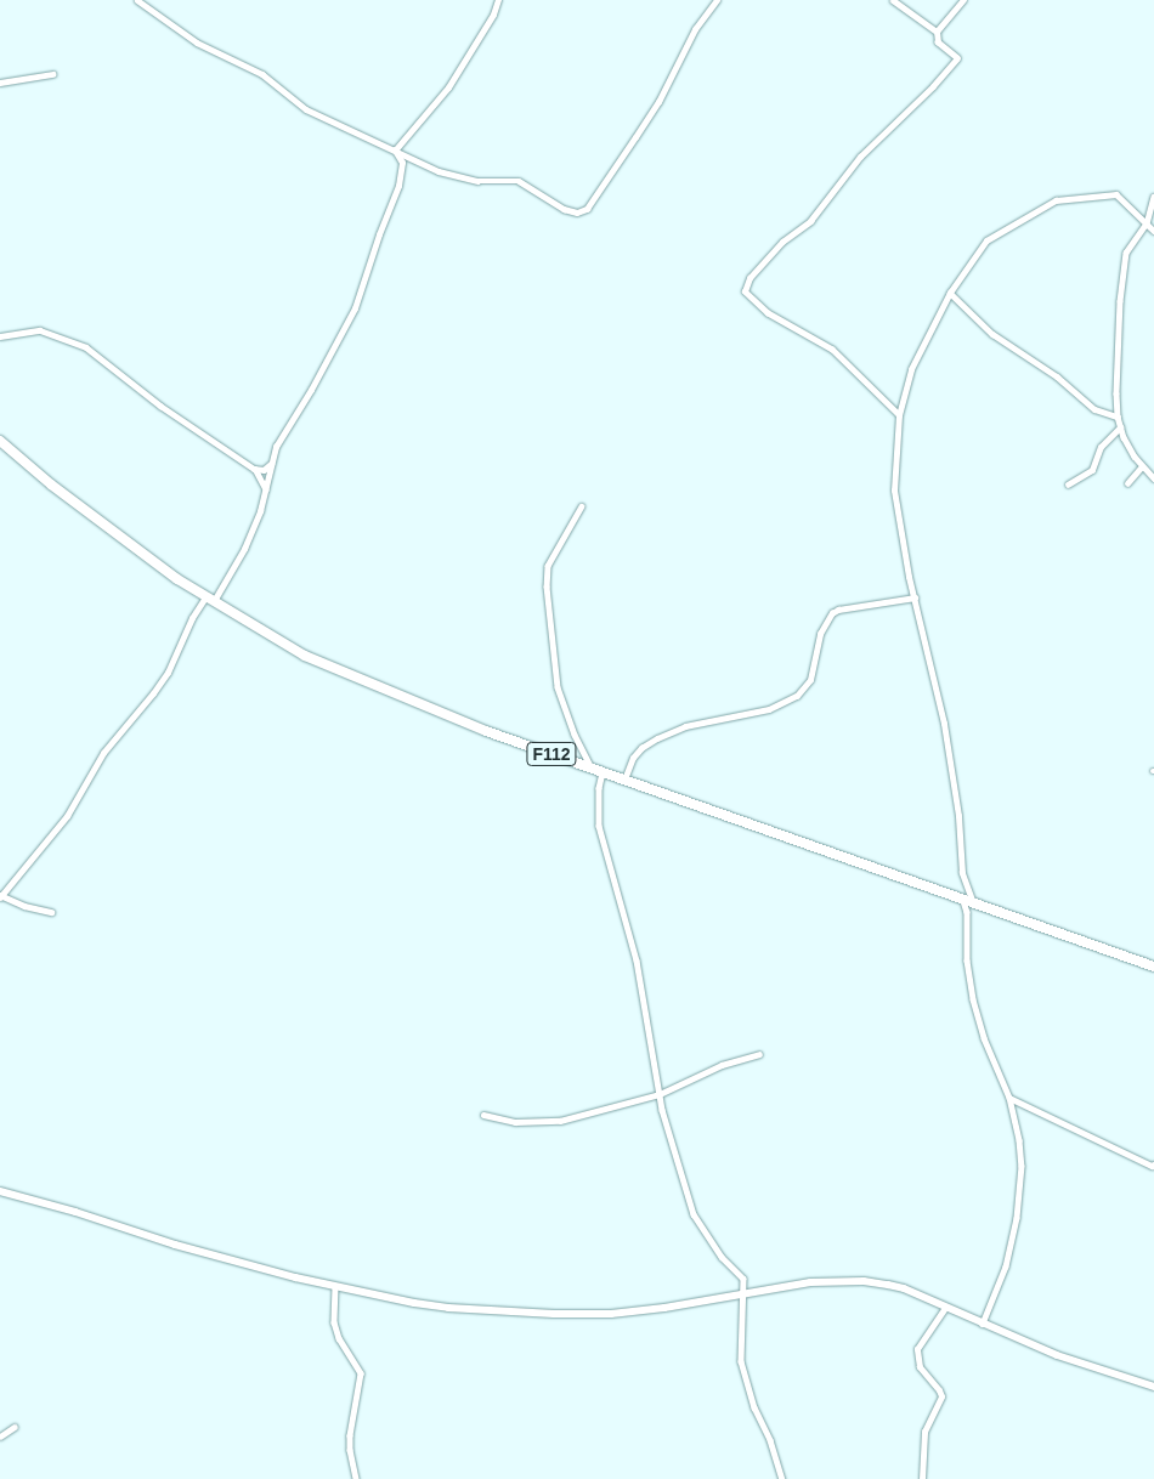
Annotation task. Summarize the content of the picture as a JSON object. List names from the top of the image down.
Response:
{
  "streets": {
    "main road": ["F112"]
  }
}
